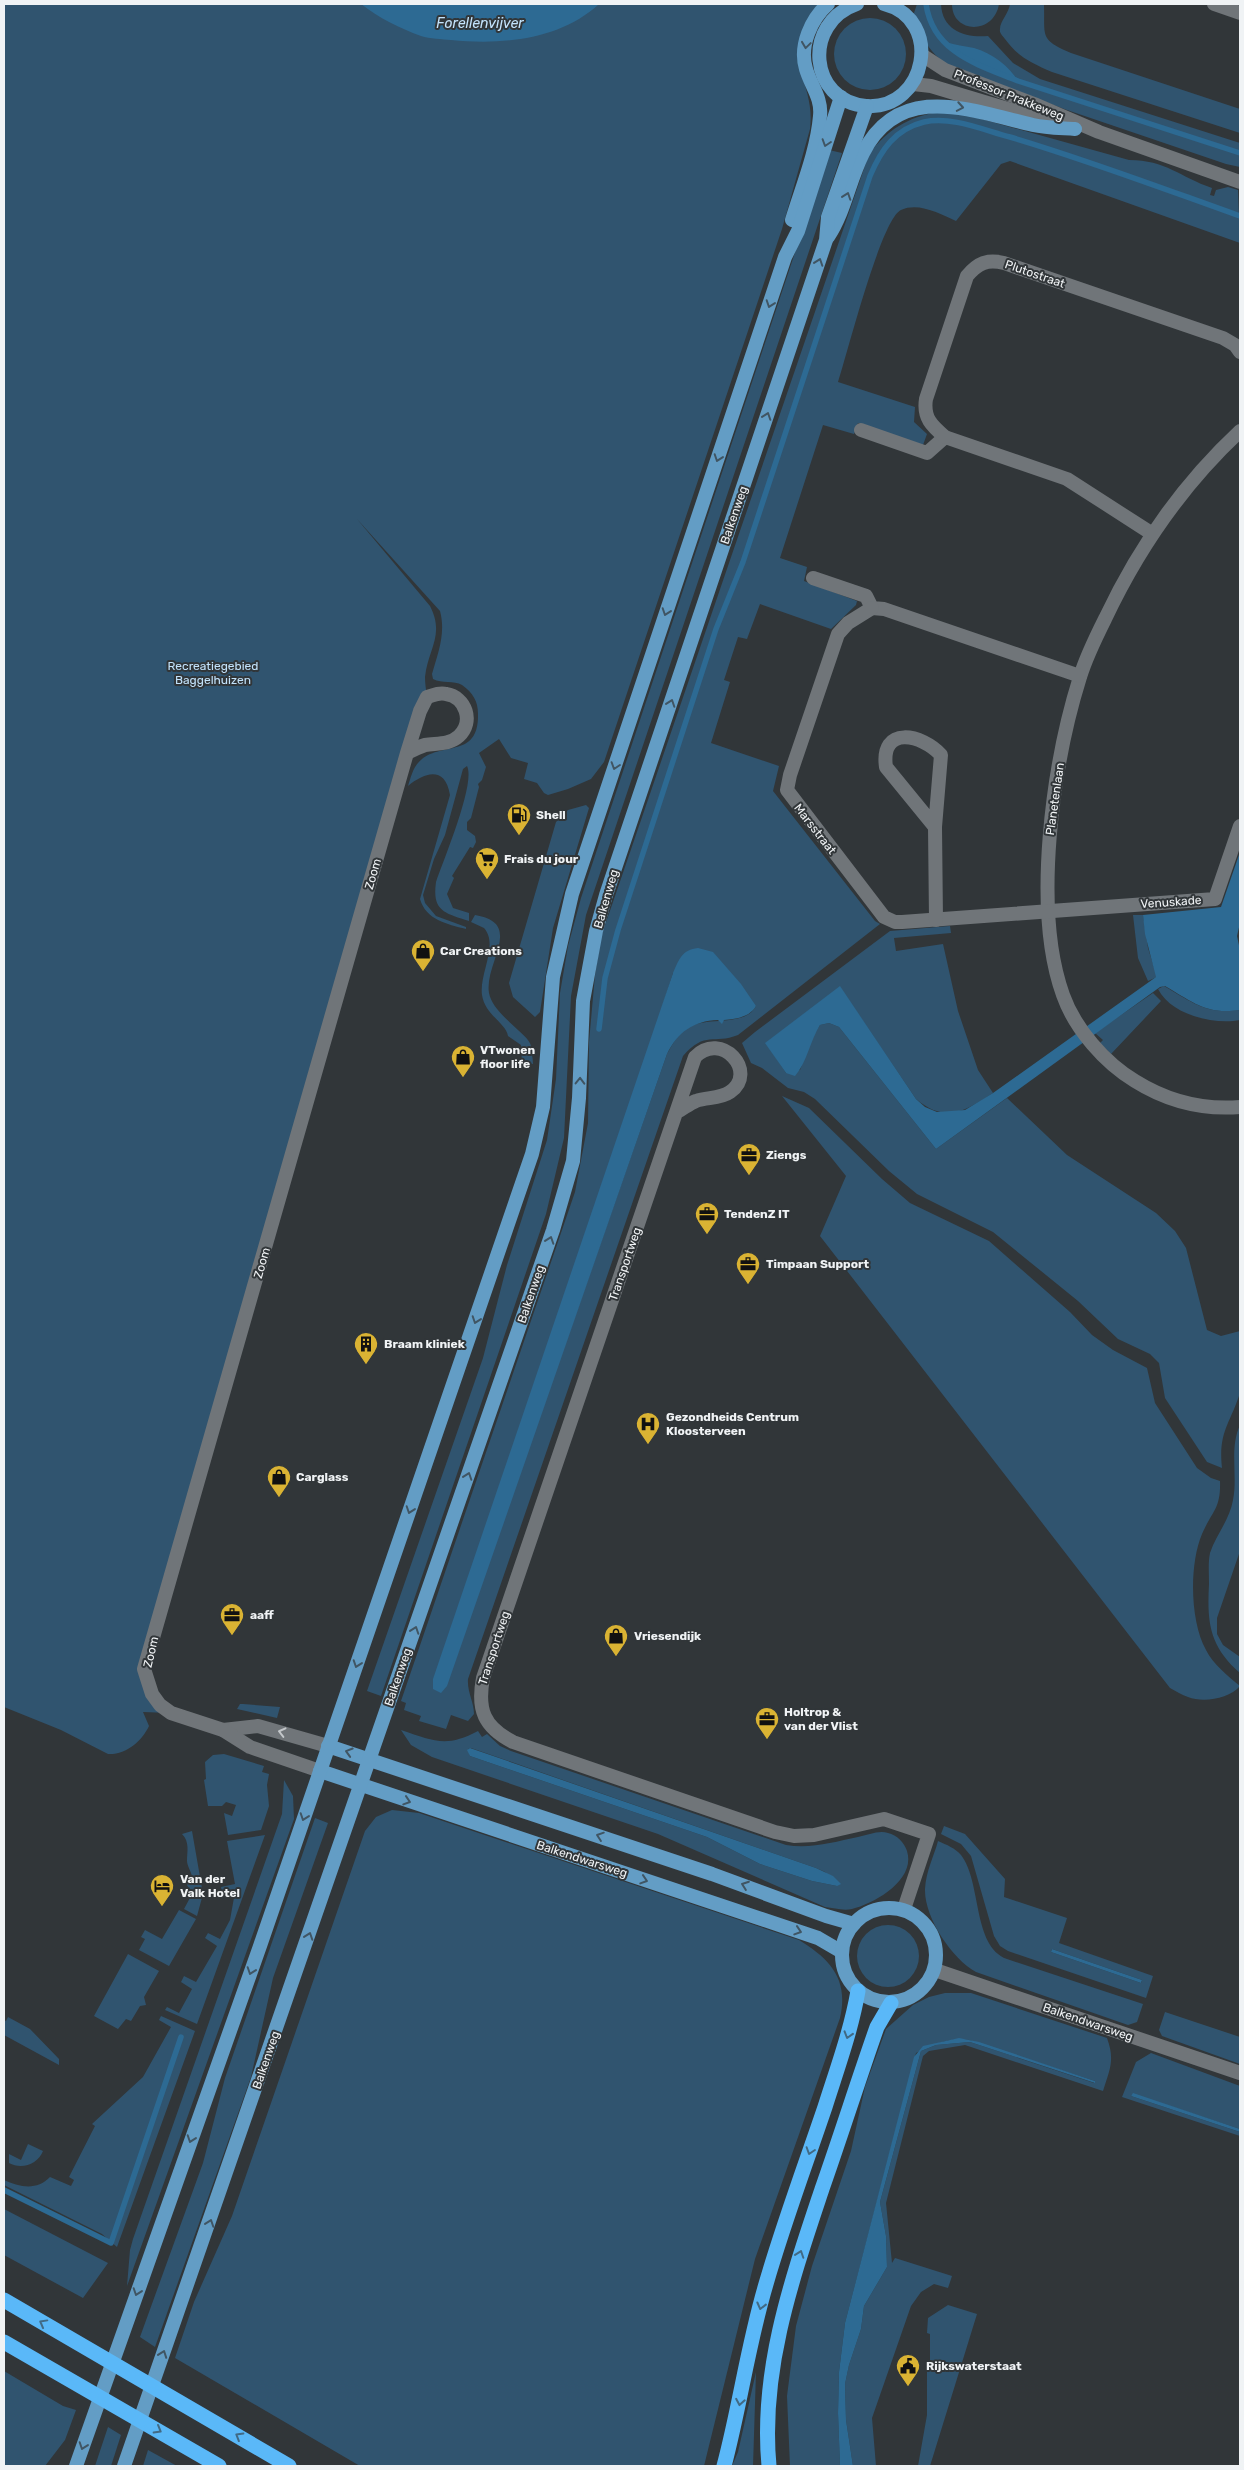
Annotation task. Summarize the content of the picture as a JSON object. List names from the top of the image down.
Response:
{
  "streets": {
    "main road": ["Balkenweg", "Zoom", "Balkendwarsweg"],
    "street": [
      "Professor Prakkeweg",
      "Plutostraat",
      "Planetenlaan",
      "Marsstraat",
      "Venuskade",
      "Transportweg"
    ]
  },
  "crossings": [
    ["Plutostraat", "Planetenlaan"],
    ["Balkenweg", "Zoom"],
    ["Balkenweg", "Balkendwarsweg"],
    ["Planetenlaan", "Marsstraat"],
    ["Planetenlaan", "Venuskade"],
    ["Marsstraat", "Venuskade"],
    ["Zoom", "Balkendwarsweg"],
    ["Transportweg", "Balkendwarsweg"]
  ],
  "water": ["Forellenvijver"],
  "parks": ["Recreatiegebied Baggelhuizen"],
  "places": {
    "fuel station": ["Shell"],
    "supermarket": ["Frais du jour"],
    "shop": [
      "Car Creations",
      "VTwonen floor life",
      "Carglass",
      "Vriesendijk"
    ],
    "office": [
      "Ziengs",
      "TendenZ IT",
      "Timpaan Support",
      "aaff",
      "Holtrop & van der Vlist"
    ],
    "building": ["Braam kliniek"],
    "hospital": ["Gezondheids Centrum Kloosterveen"],
    "hotel": ["Van der Valk Hotel"],
    "public building": ["Rijkswaterstaat"]
  }
}
